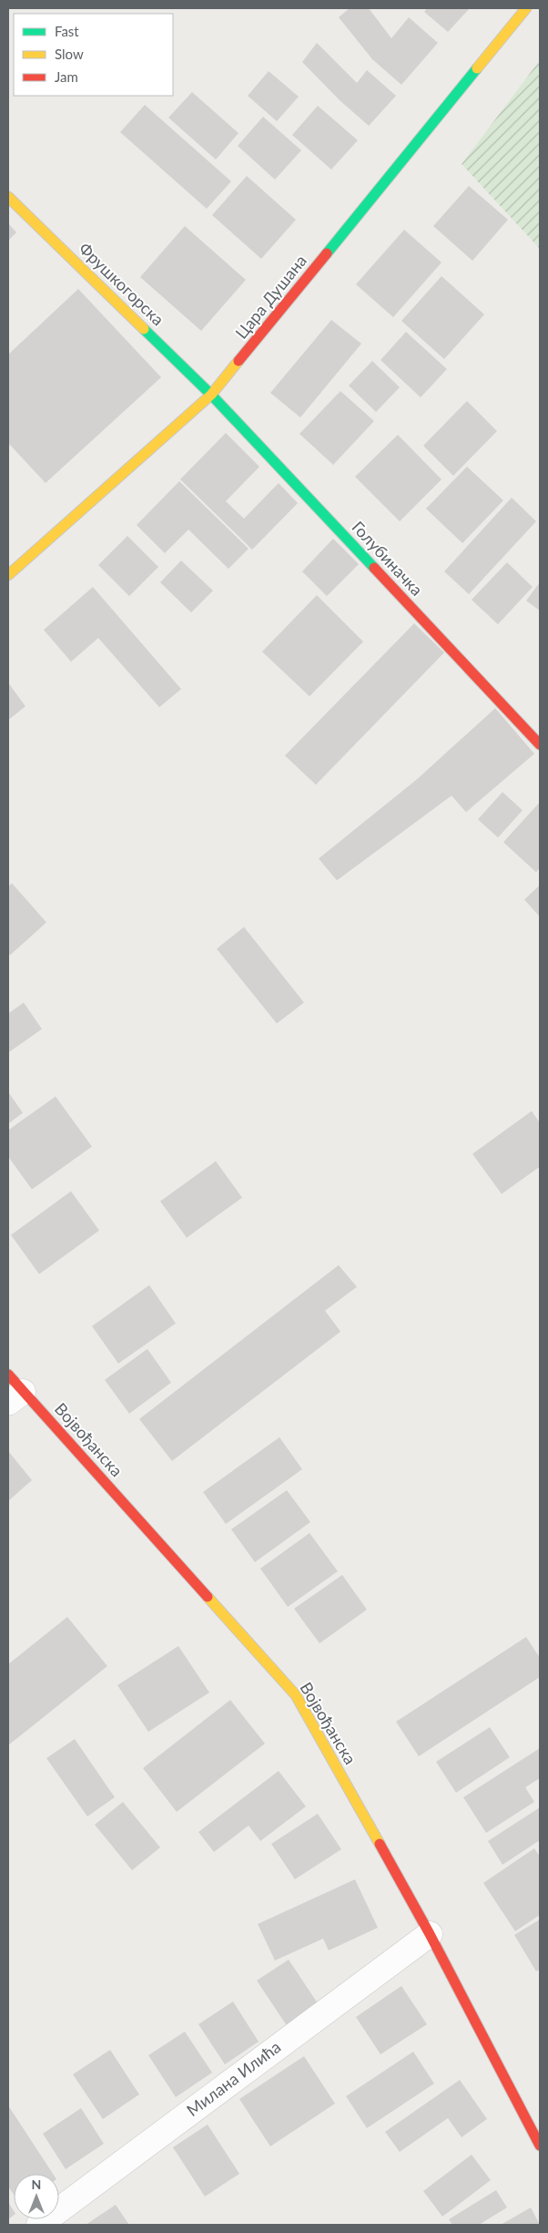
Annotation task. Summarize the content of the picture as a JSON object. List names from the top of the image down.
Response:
{
  "streets": {
    "street": [
      "Фрушкогорска",
      "Цара Душана",
      "Голубиначка",
      "Војвођанска",
      "Милана Илића"
    ]
  },
  "crossings": [
    ["Фрушкогорска", "Цара Душана"],
    ["Фрушкогорска", "Голубиначка"],
    ["Цара Душана", "Голубиначка"],
    ["Војвођанска", "Милана Илића"]
  ],
  "legend": ["Fast", "Slow", "Jam"],
  "north": "top"
}
